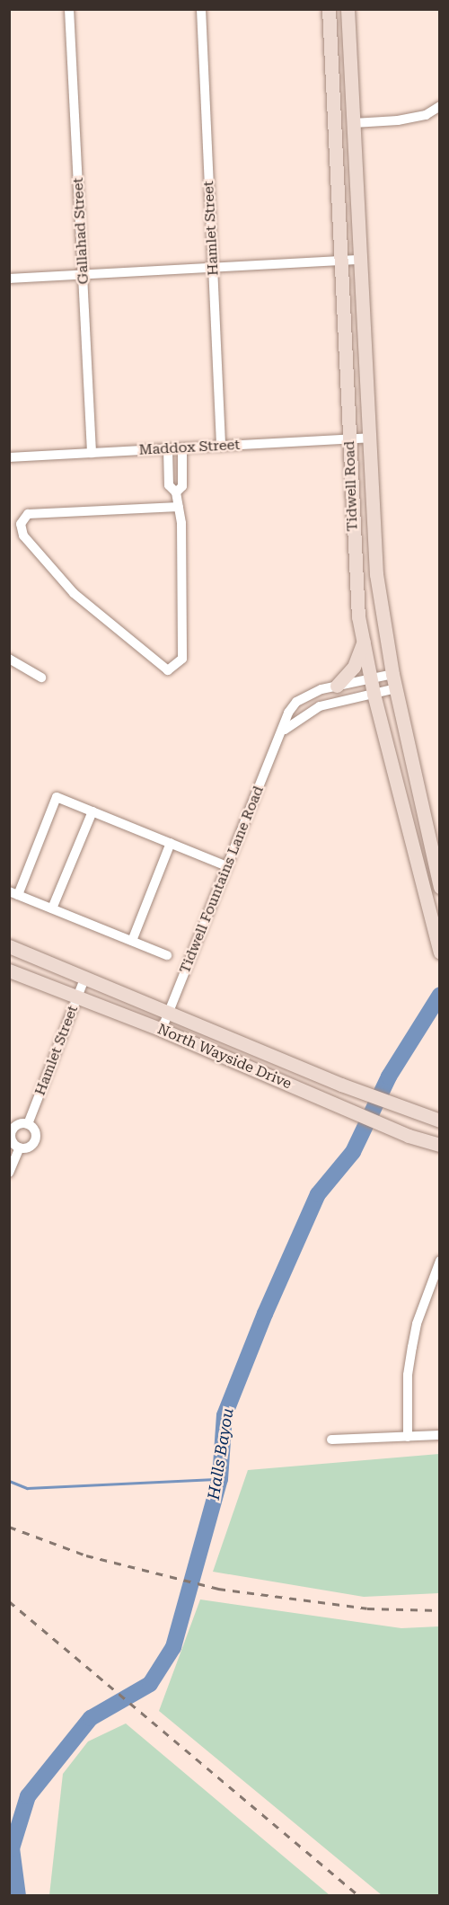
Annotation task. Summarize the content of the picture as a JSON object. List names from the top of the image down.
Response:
{
  "streets": {
    "main road": ["Tidwell Road", "North Wayside Drive"],
    "street": [
      "Hamlet Street",
      "Gallahad Street",
      "Maddox Street",
      "Tidwell Fountains Lane Road"
    ]
  },
  "crossings": [
    ["Hamlet Street", "Maddox Street"],
    ["Hamlet Street", "North Wayside Drive"],
    ["Gallahad Street", "Maddox Street"],
    ["Maddox Street", "Tidwell Road"],
    ["Tidwell Road", "Tidwell Fountains Lane Road"],
    ["Tidwell Fountains Lane Road", "North Wayside Drive"]
  ],
  "water": ["Halls Bayou"]
}
